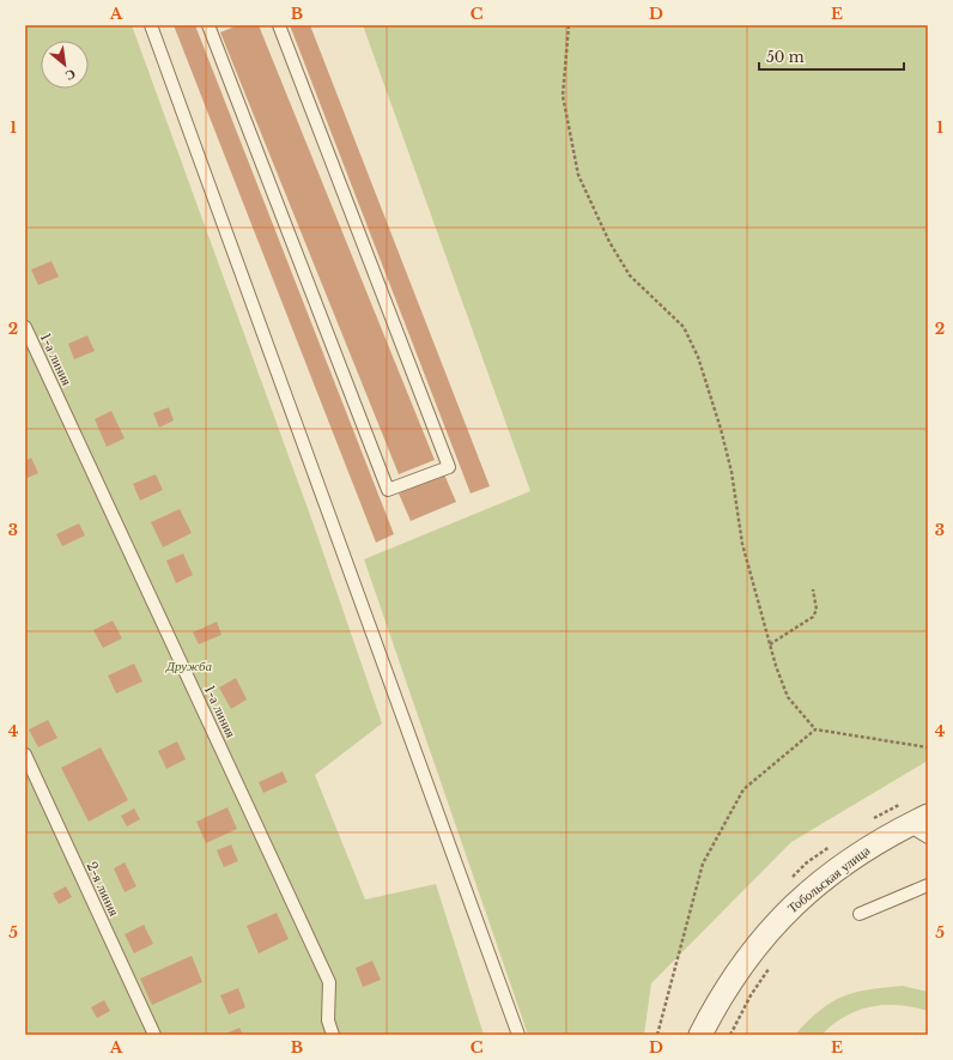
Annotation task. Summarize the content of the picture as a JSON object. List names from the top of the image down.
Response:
{
  "streets": {
    "street": ["Тобольская улица"],
    "lane": ["1-а линия", "2-я линия"]
  },
  "parks": ["Дружба"],
  "scale_bar": "50 m",
  "north": "bottom right",
  "grid": {
    "columns": [
      "A",
      "B",
      "C",
      "D",
      "E"
    ],
    "rows": [
      "1",
      "2",
      "3",
      "4",
      "5"
    ]
  }
}
